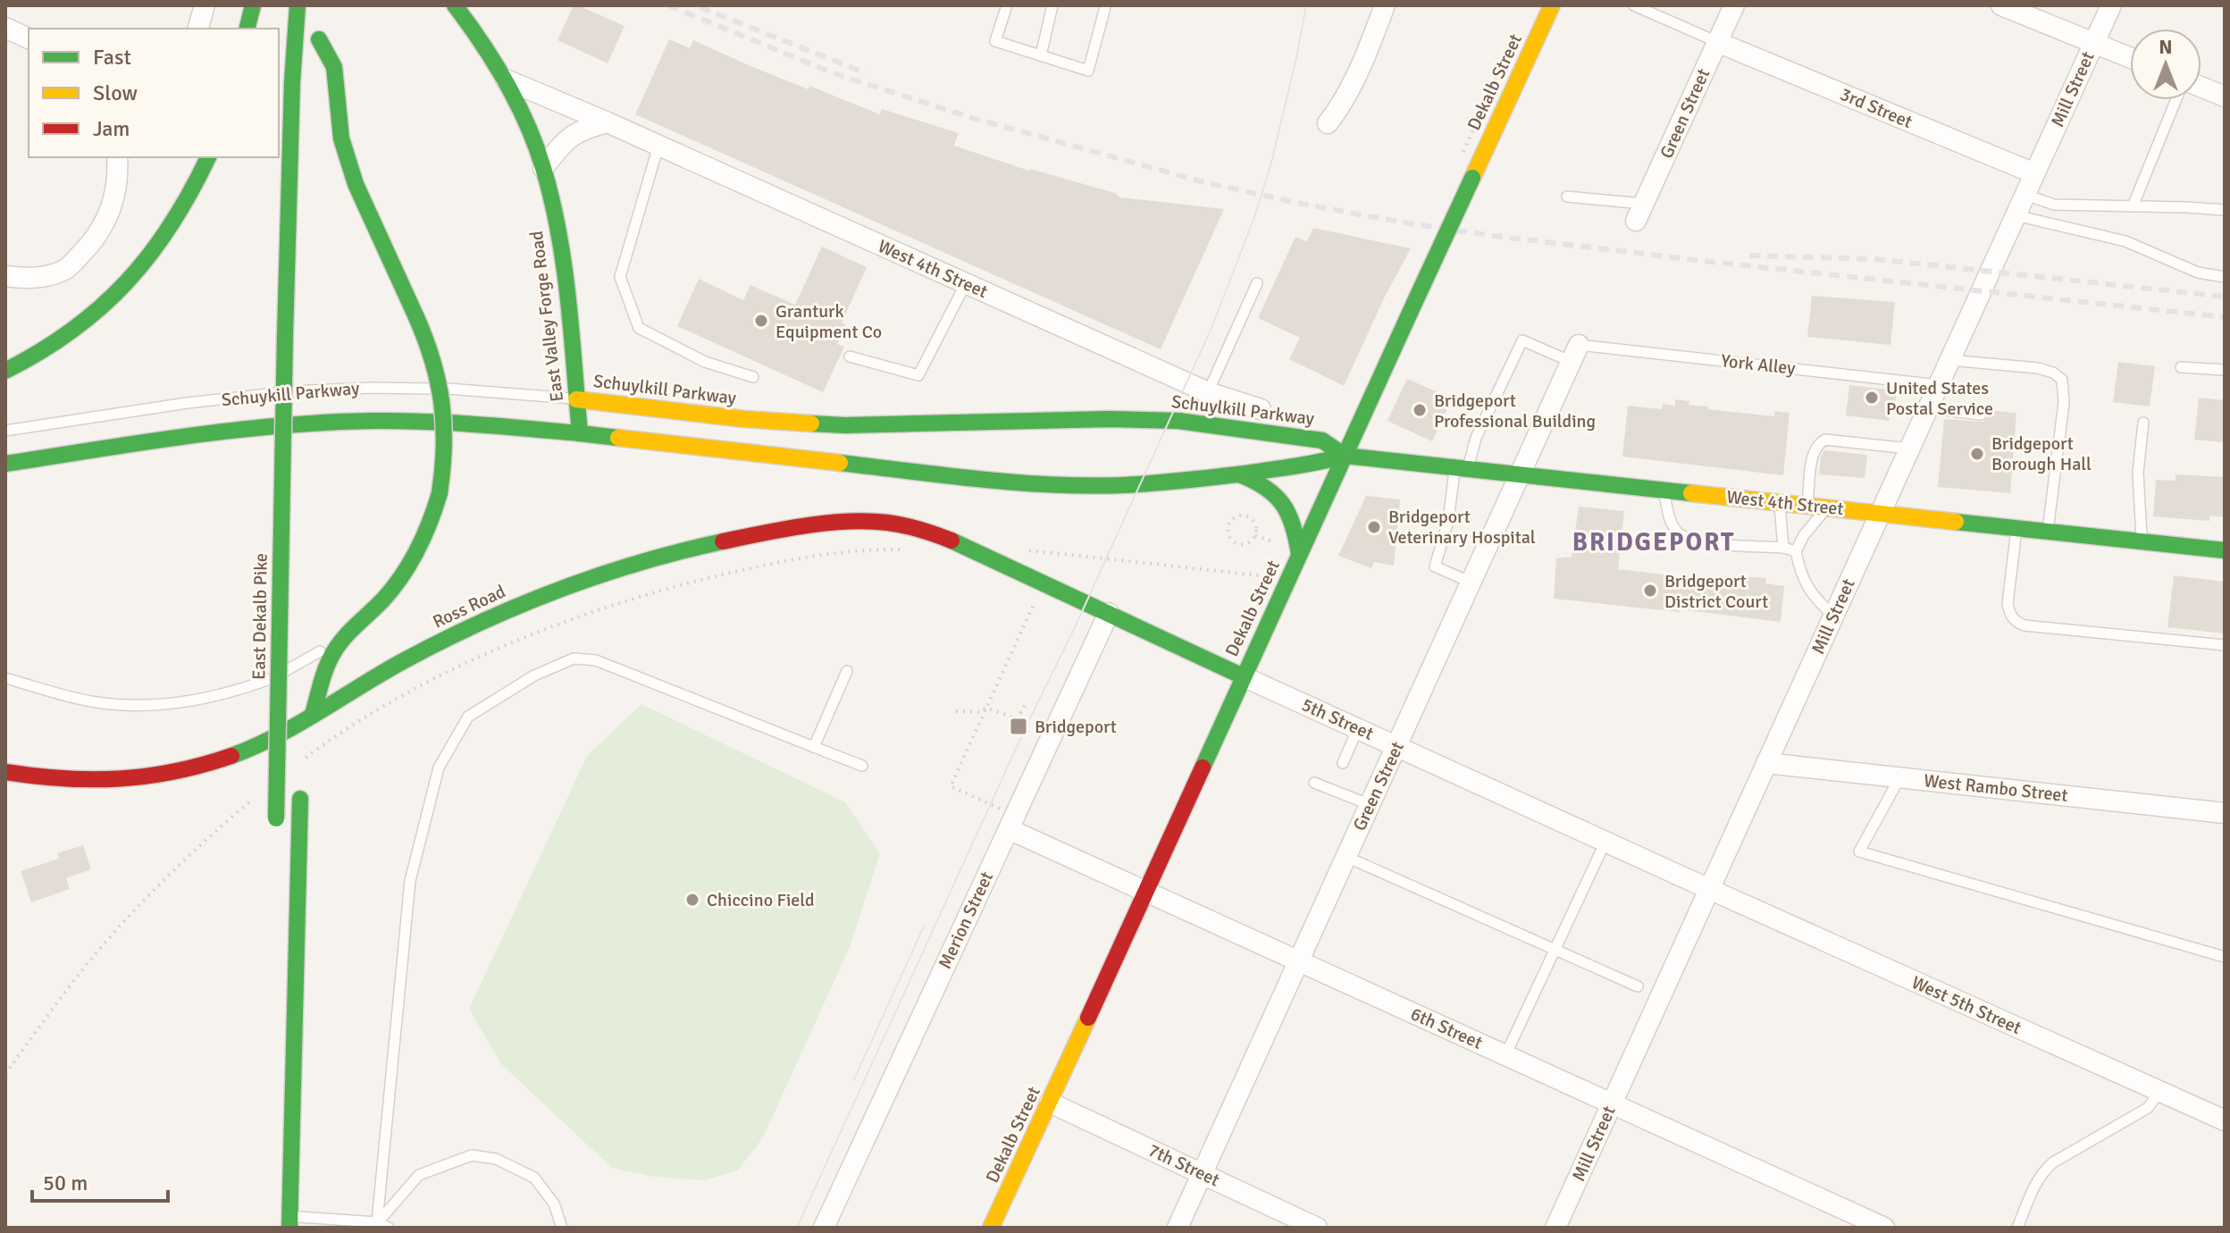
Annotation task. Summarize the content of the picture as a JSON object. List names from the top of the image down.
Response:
{
  "streets": {
    "main road": [
      "Dekalb Street",
      "West 4th Street",
      "East Valley Forge Road",
      "Schuylkill Parkway",
      "Ross Road",
      "East Dekalb Pike",
      "5th Street"
    ],
    "street": [
      "Mill Street",
      "3rd Street",
      "Green Street",
      "West Rambo Street",
      "Merion Street",
      "West 5th Street",
      "6th Street",
      "7th Street"
    ],
    "lane": ["York Alley", "Schuykill Parkway"]
  },
  "crossings": [
    ["Dekalb Street", "West 4th Street"],
    ["Dekalb Street", "Schuylkill Parkway"],
    ["Dekalb Street", "5th Street"],
    ["Dekalb Street", "6th Street"],
    ["Dekalb Street", "7th Street"],
    ["Mill Street", "3rd Street"],
    ["Mill Street", "West 4th Street"],
    ["Mill Street", "York Alley"],
    ["Mill Street", "5th Street"],
    ["Mill Street", "West Rambo Street"],
    ["Mill Street", "West 5th Street"],
    ["Mill Street", "6th Street"],
    ["3rd Street", "Green Street"],
    ["Green Street", "West 4th Street"],
    ["Green Street", "York Alley"],
    ["Green Street", "5th Street"],
    ["Green Street", "6th Street"],
    ["Green Street", "7th Street"],
    ["West 4th Street", "East Valley Forge Road"],
    ["West 4th Street", "York Alley"],
    ["West 4th Street", "Schuylkill Parkway"],
    ["East Valley Forge Road", "Schuylkill Parkway"],
    ["East Valley Forge Road", "Schuykill Parkway"],
    ["Schuylkill Parkway", "Schuykill Parkway"],
    ["Ross Road", "5th Street"],
    ["5th Street", "Merion Street"],
    ["5th Street", "West 5th Street"],
    ["Merion Street", "6th Street"]
  ],
  "districts": ["BRIDGEPORT"],
  "places": {
    "other": [
      "Granturk Equipment Co",
      "United States Postal Service",
      "Bridgeport Professional Building",
      "Bridgeport Borough Hall",
      "Bridgeport Veterinary Hospital",
      "Bridgeport District Court",
      "Chiccino Field"
    ],
    "transit": ["Bridgeport"]
  },
  "legend": ["Fast", "Slow", "Jam"],
  "scale_bar": "50 m",
  "north": "top"
}
